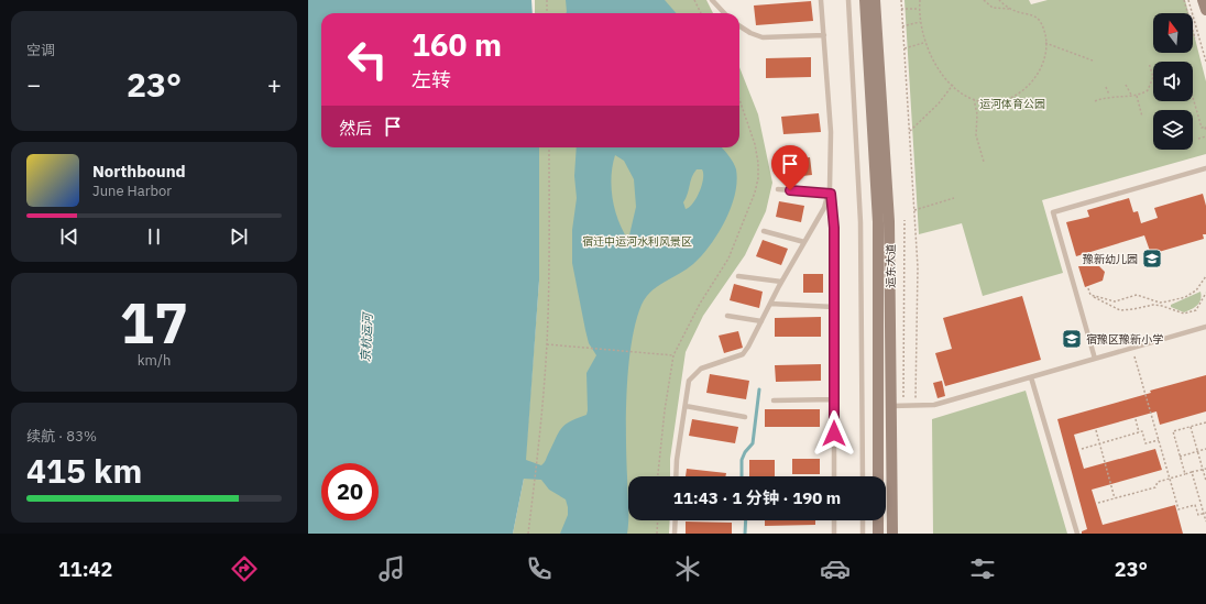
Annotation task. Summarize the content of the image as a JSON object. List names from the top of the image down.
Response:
{
  "streets": {
    "main road": ["运东大道"]
  },
  "water": ["京杭运河"],
  "parks": ["运河体育公园", "宿迁中运河水利风景区"],
  "places": {
    "school or university": ["豫新幼儿园", "宿豫区豫新小学"]
  },
  "north": "top",
  "page": {
    "tile": [
      "空调",
      ["17", "km/h"],
      ["续航 · 83%", "415 km"]
    ],
    "turn": ["160 m", "左转"],
    "heat": ["−", "23°", "+"],
    "then": "然后",
    "song": ["Northbound", "June Harbor"],
    "limit": "20",
    "trip": "11:43 · 1 分钟 · 190 m",
    "tabs": ["11:42", "23°"]
  }
}
